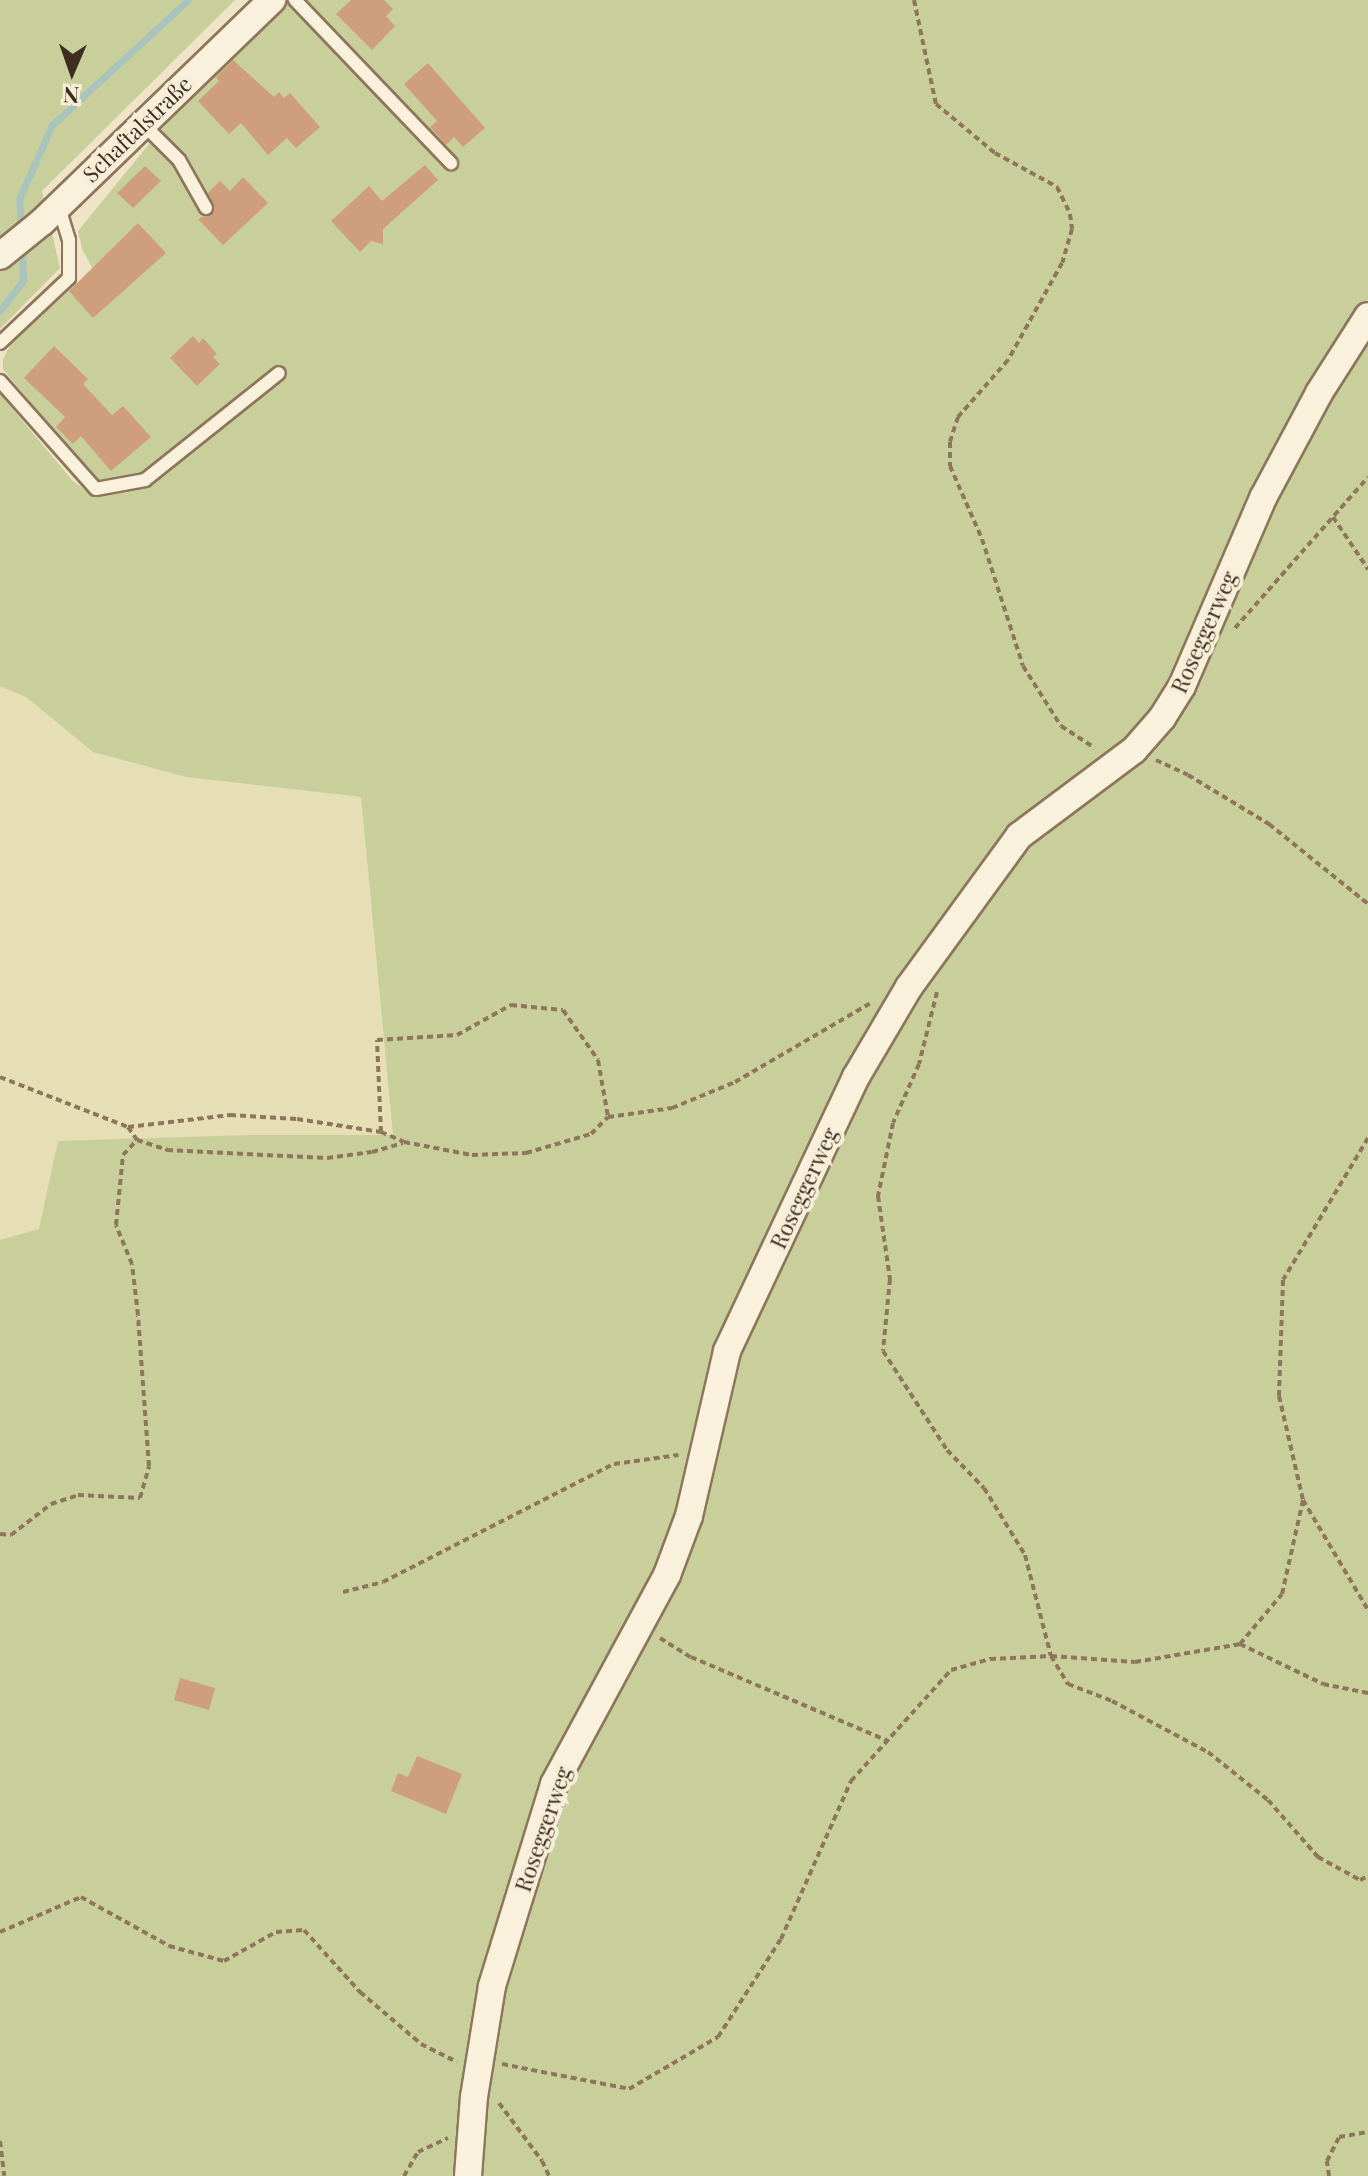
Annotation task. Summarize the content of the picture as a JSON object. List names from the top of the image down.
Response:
{
  "streets": {
    "street": ["Schaftalstraße", "Roseggerweg"]
  },
  "north": "bottom"
}
